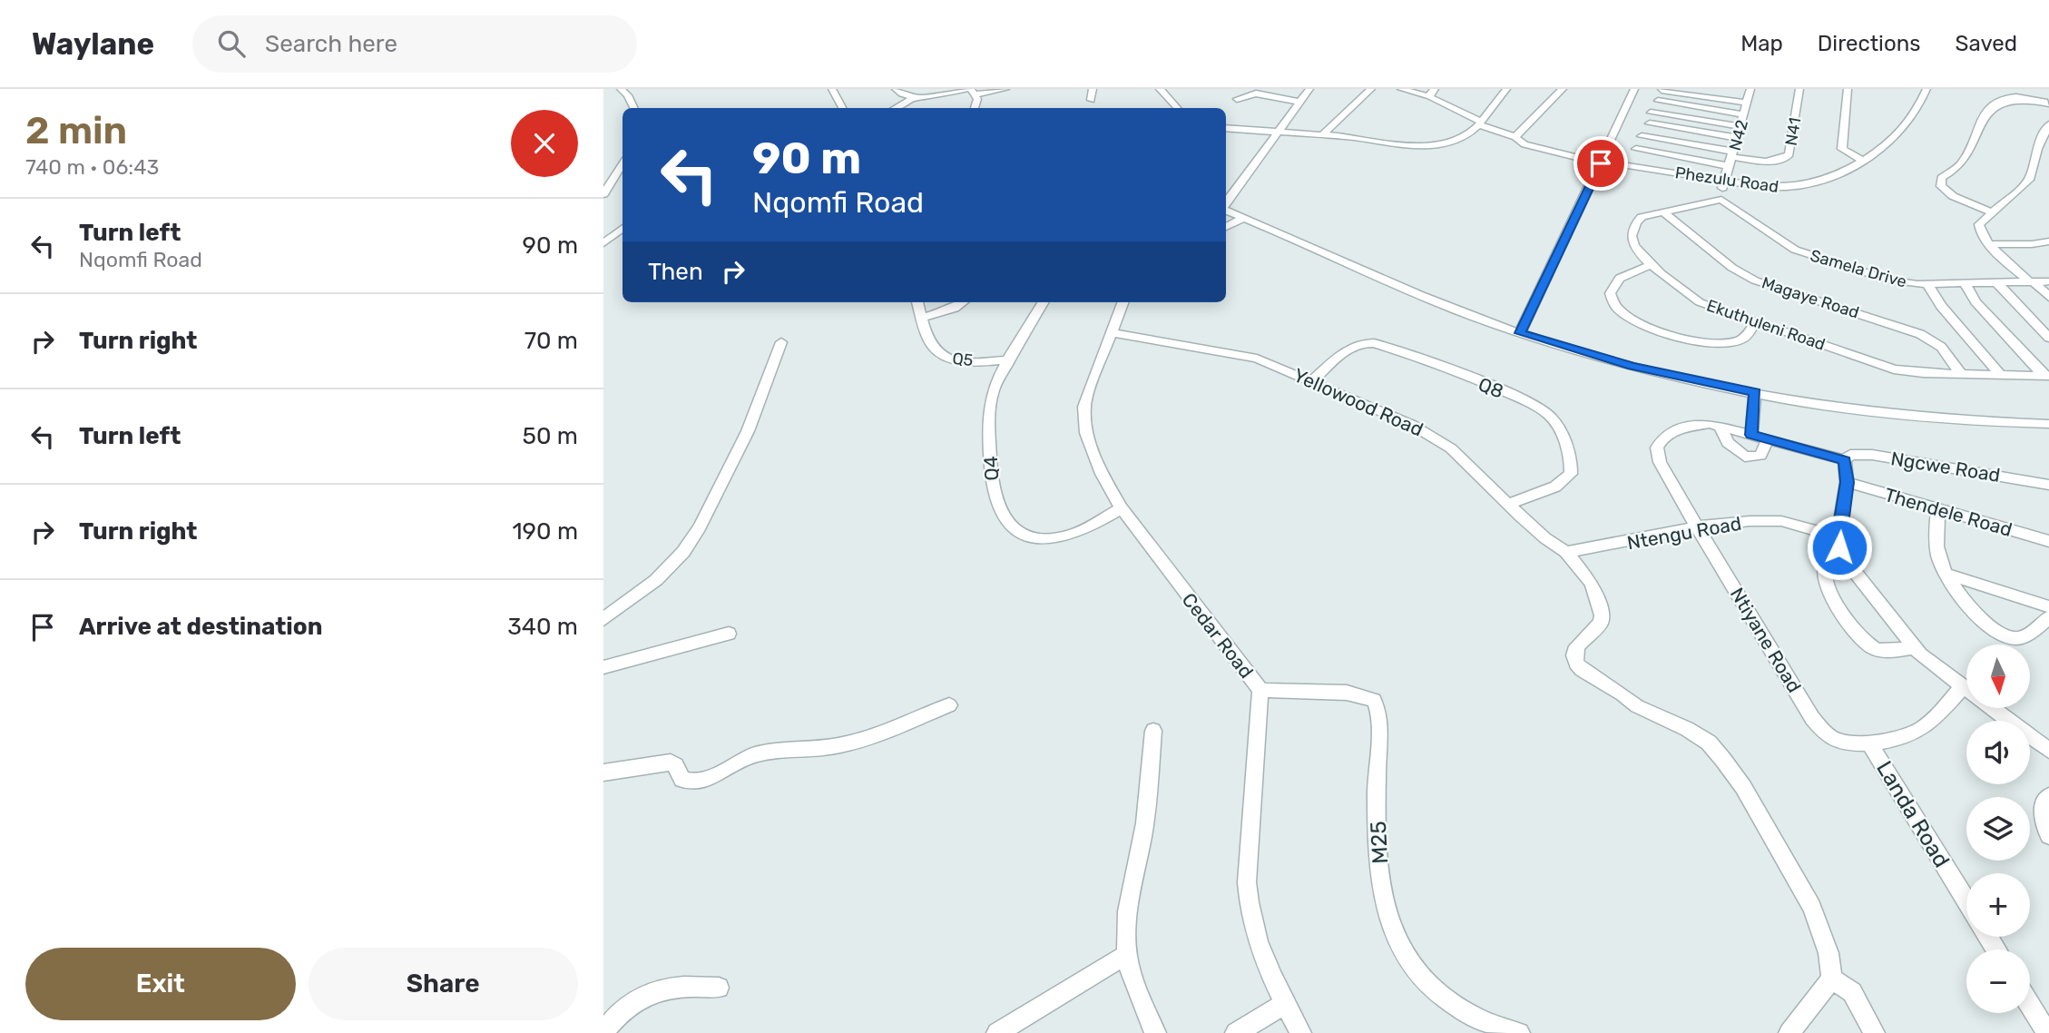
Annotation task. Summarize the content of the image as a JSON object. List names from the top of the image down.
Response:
{
  "streets": {
    "street": [
      "N41",
      "N42",
      "Phezulu Road",
      "Samela Drive",
      "Magaye Road",
      "Ekuthuleni Road",
      "Q5",
      "Q8",
      "Yellowood Road",
      "Ngcwe Road",
      "Q4",
      "Thendele Road",
      "Ntengu Road",
      "Cedar Road",
      "Ntiyane Road",
      "Landa Road",
      "M25"
    ]
  },
  "crossings": [
    ["N41", "N42"],
    ["N42", "Phezulu Road"],
    ["Samela Drive", "Ekuthuleni Road"],
    ["Magaye Road", "Ekuthuleni Road"],
    ["Q5", "Q4"],
    ["Q8", "Yellowood Road"],
    ["Yellowood Road", "Ntengu Road"],
    ["Yellowood Road", "Cedar Road"],
    ["Q4", "Cedar Road"],
    ["Ntengu Road", "Ntiyane Road"],
    ["Cedar Road", "M25"],
    ["Ntiyane Road", "Landa Road"]
  ],
  "north": "bottom",
  "page": {
    "header": "Waylane",
    "search": "Search here",
    "nav": ["Map", "Directions", "Saved"],
    "heading": ["2 min", "740 m · 06:43"],
    "turn": ["90 m", "Nqomfi Road"],
    "list": [
      {
        "name": "Turn left",
        "note": "Nqomfi Road",
        "value": "90 m"
      },
      {
        "name": "Turn right",
        "value": "70 m"
      },
      {
        "name": "Turn left",
        "value": "50 m"
      },
      {
        "name": "Turn right",
        "value": "190 m"
      },
      {
        "name": "Arrive at destination",
        "value": "340 m"
      }
    ],
    "then": "Then",
    "map_buttons": ["+", "−"],
    "buttons": ["Exit", "Share"]
  }
}
